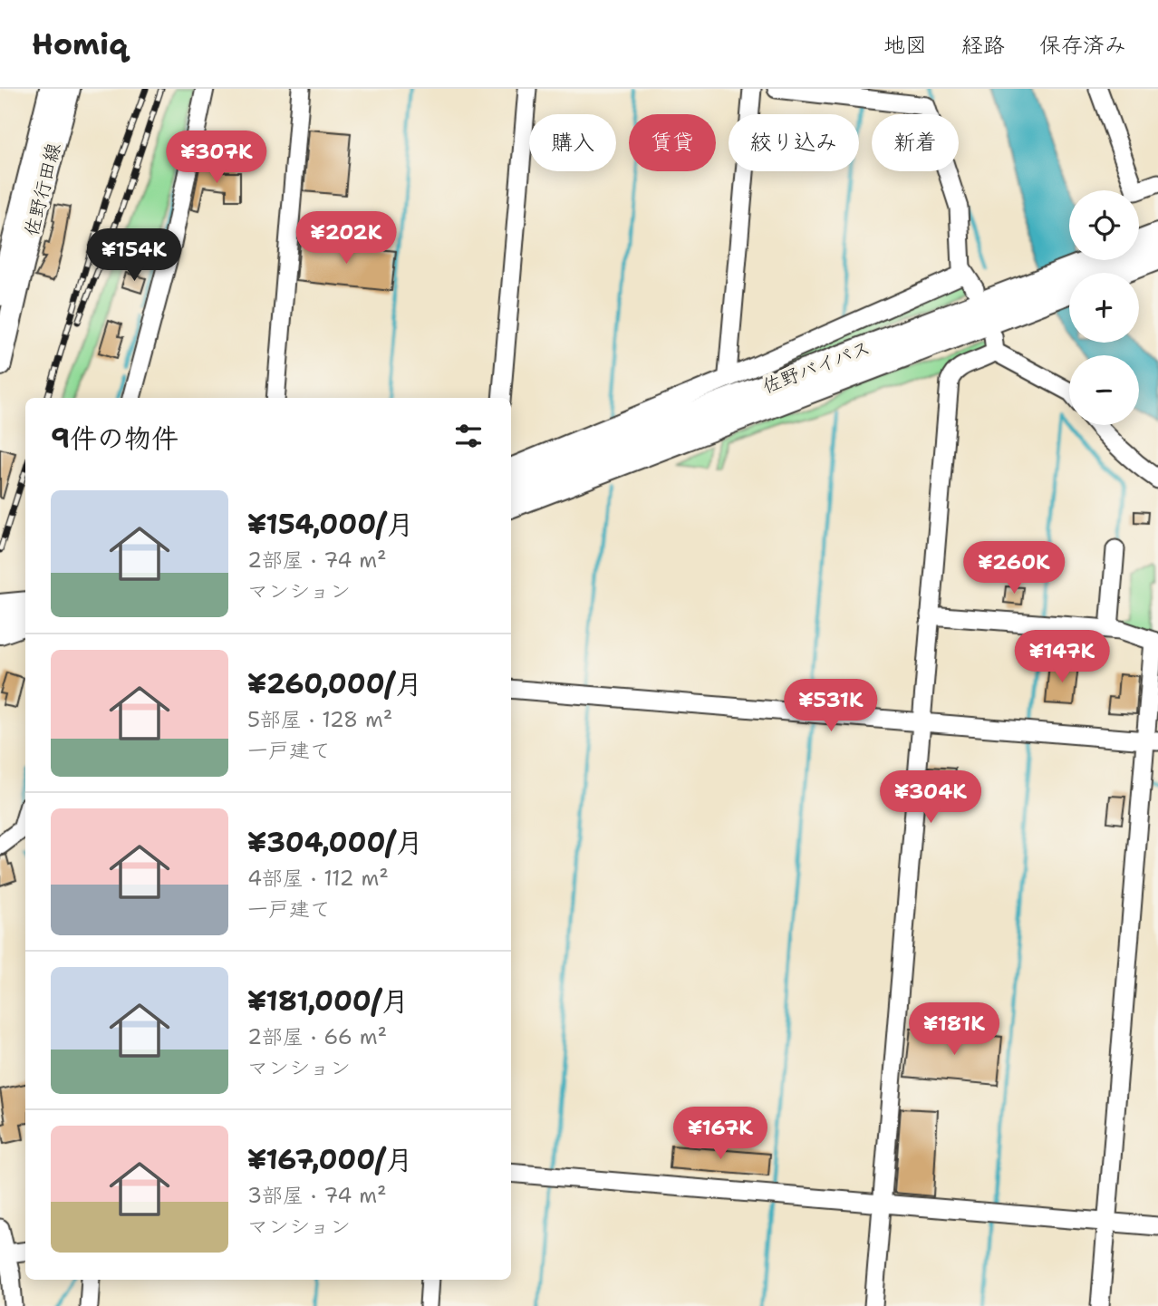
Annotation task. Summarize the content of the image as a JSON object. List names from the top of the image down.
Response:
{
  "streets": {
    "highway": ["佐野バイパス"],
    "main road": ["佐野行田線"]
  },
  "page": {
    "header": "Homiq",
    "nav": ["地図", "経路", "保存済み"],
    "chip": [
      "購入",
      "賃貸",
      "絞り込み",
      "新着"
    ],
    "price": [
      "¥307K",
      "¥202K",
      "¥154K",
      "¥260K",
      "¥147K",
      "¥531K",
      "¥304K",
      "¥181K",
      "¥167K"
    ],
    "map_buttons": ["+", "−"],
    "heading": "9件の物件",
    "list": [
      {
        "name": "¥154,000/月",
        "note": "2部屋 · 74 m² · マンション"
      },
      {
        "name": "¥260,000/月",
        "note": "5部屋 · 128 m² · 一戸建て"
      },
      {
        "name": "¥304,000/月",
        "note": "4部屋 · 112 m² · 一戸建て"
      },
      {
        "name": "¥181,000/月",
        "note": "2部屋 · 66 m² · マンション"
      },
      {
        "name": "¥167,000/月",
        "note": "3部屋 · 74 m² · マンション"
      }
    ]
  }
}
